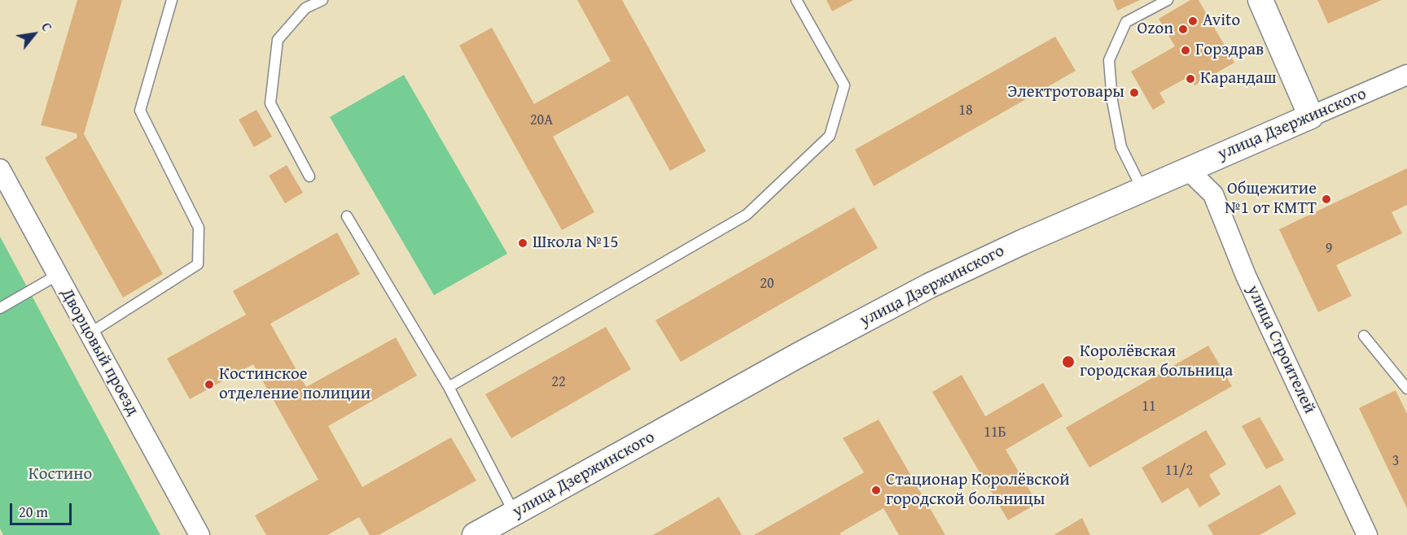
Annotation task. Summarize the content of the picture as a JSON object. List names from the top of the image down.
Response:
{
  "streets": {
    "street": ["улица Дзержинского", "улица Строителей", "Дворцовый проезд"]
  },
  "crossings": [
    ["улица Дзержинского", "улица Строителей"]
  ],
  "parks": ["Костино"],
  "places": [
    "Avito",
    "Ozon",
    "Горздрав",
    "Карандаш",
    "Электротовары",
    "Общежитие №1 от КМТТ",
    "Школа №15",
    "Королёвская городская больница",
    "Костинское отделение полиции",
    "Стационар Королёвской городской больницы"
  ],
  "house_numbers": [
    "18",
    "20А",
    "9",
    "20",
    "22",
    "11",
    "11Б",
    "3",
    "11/2"
  ],
  "scale_bar": "20 m",
  "north": "top right"
}
